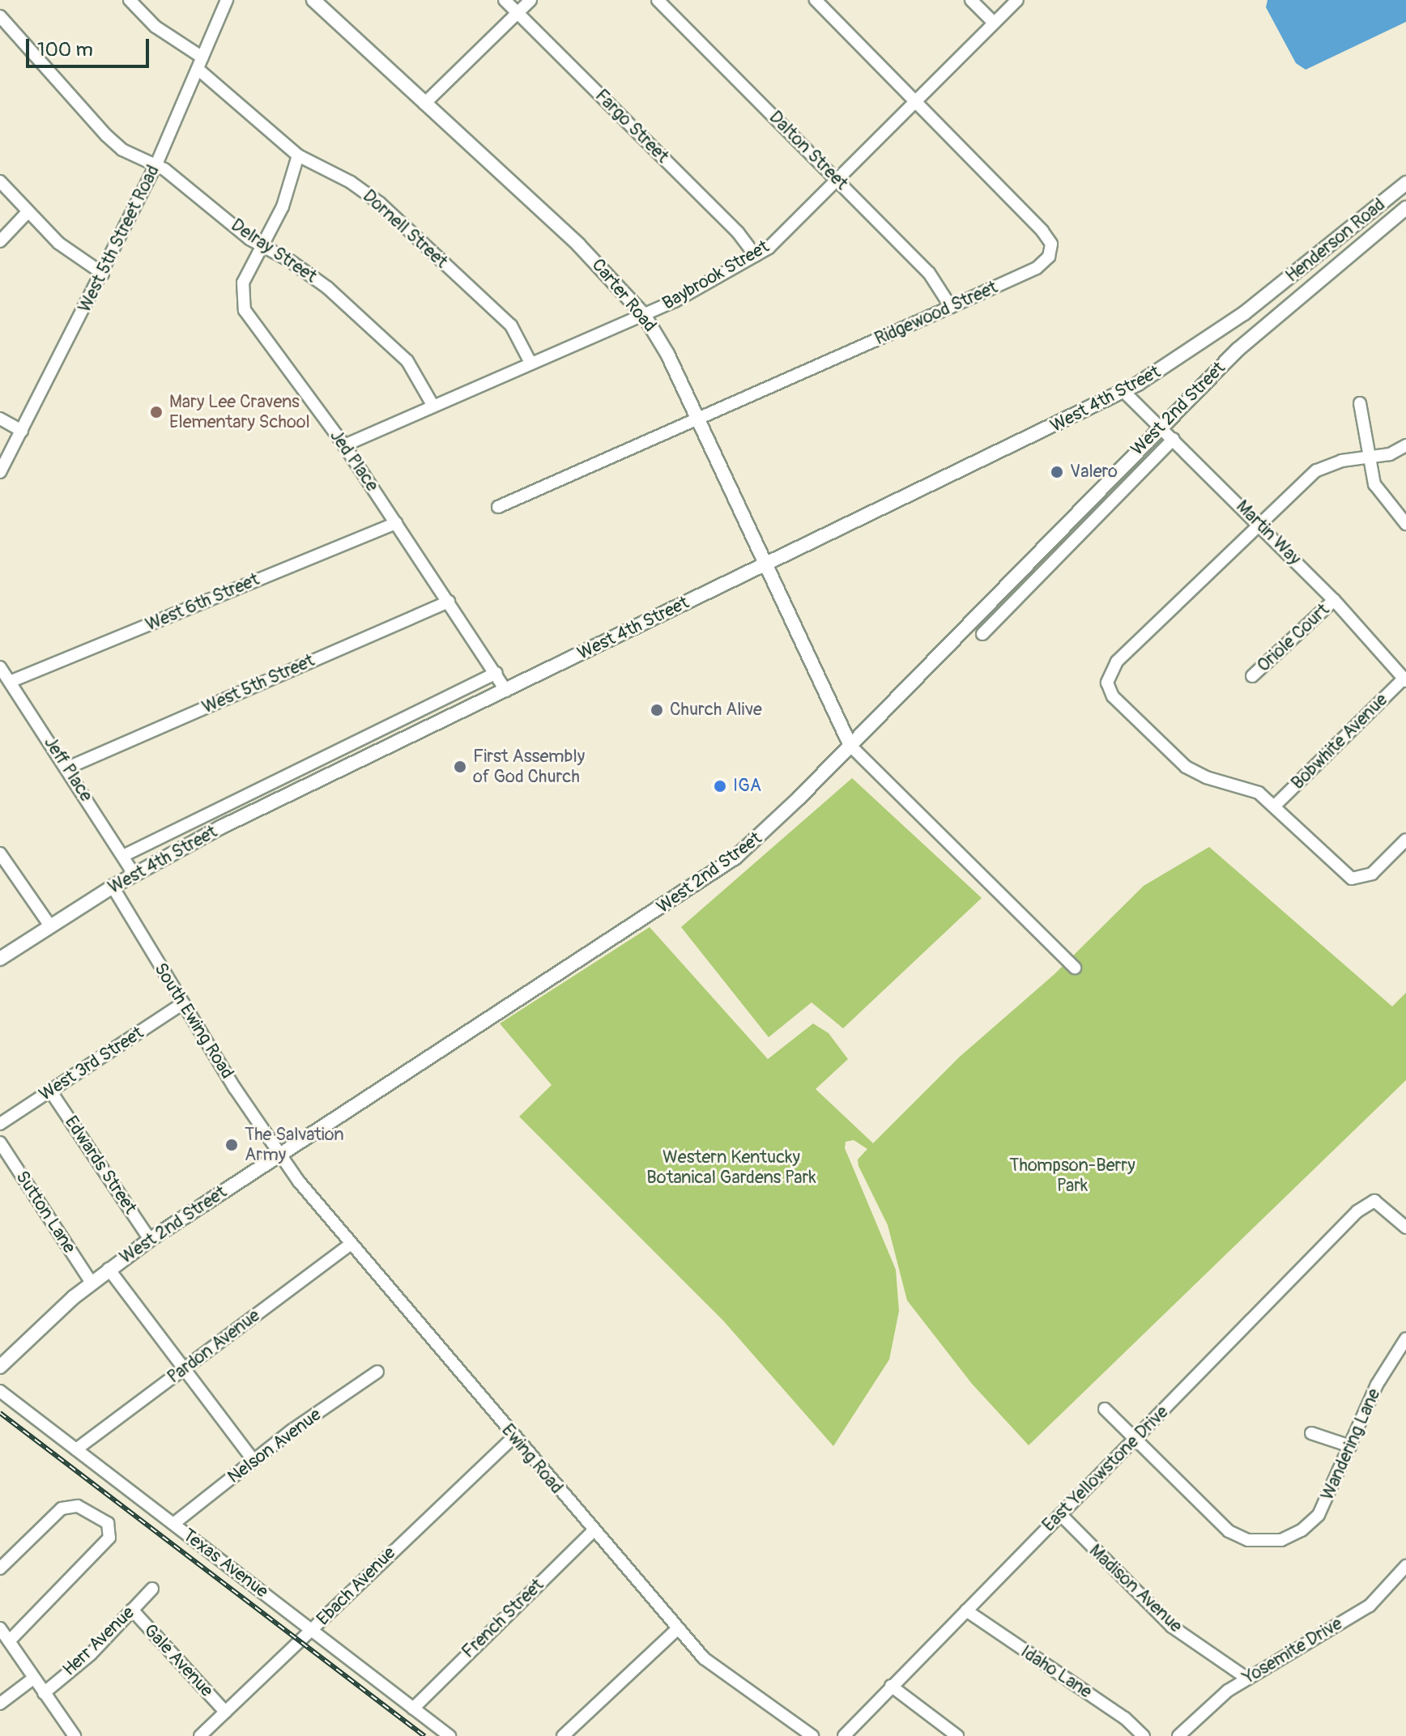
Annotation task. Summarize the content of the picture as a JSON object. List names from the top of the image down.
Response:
{
  "streets": {
    "main road": [
      "Henderson Road",
      "Carter Road",
      "West 4th Street",
      "West 2nd Street"
    ],
    "street": [
      "Fargo Street",
      "Dalton Street",
      "Dornell Street",
      "West 5th Street Road",
      "Delray Street",
      "Baybrook Street",
      "Ridgewood Street",
      "Jed Place",
      "Martin Way",
      "West 6th Street",
      "Oriole Court",
      "West 5th Street",
      "Bobwhite Avenue",
      "Jeff Place",
      "South Ewing Road",
      "West 3rd Street",
      "Edwards Street",
      "Sutton Lane",
      "Pardon Avenue",
      "Wandering Lane",
      "Nelson Avenue",
      "Ewing Road",
      "East Yellowstone Drive",
      "Texas Avenue",
      "Ebach Avenue",
      "Madison Avenue",
      "French Street",
      "Herr Avenue",
      "Yosemite Drive",
      "Gale Avenue",
      "Idaho Lane"
    ]
  },
  "crossings": [
    ["Fargo Street", "Baybrook Street"],
    ["Dalton Street", "Baybrook Street"],
    ["Dalton Street", "Ridgewood Street"],
    ["Dornell Street", "West 5th Street Road"],
    ["Dornell Street", "Baybrook Street"],
    ["Dornell Street", "Jed Place"],
    ["West 5th Street Road", "Delray Street"],
    ["Henderson Road", "West 4th Street"],
    ["Henderson Road", "West 2nd Street"],
    ["Delray Street", "Baybrook Street"],
    ["Delray Street", "Jed Place"],
    ["Baybrook Street", "Carter Road"],
    ["Baybrook Street", "Ridgewood Street"],
    ["Baybrook Street", "Jed Place"],
    ["Carter Road", "Ridgewood Street"],
    ["Carter Road", "West 4th Street"],
    ["Carter Road", "West 2nd Street"],
    ["West 4th Street", "Jed Place"],
    ["West 4th Street", "Martin Way"],
    ["West 4th Street", "Jeff Place"],
    ["West 4th Street", "South Ewing Road"],
    ["West 2nd Street", "Martin Way"],
    ["West 2nd Street", "South Ewing Road"],
    ["West 2nd Street", "Edwards Street"],
    ["West 2nd Street", "Sutton Lane"],
    ["West 2nd Street", "Ewing Road"],
    ["Jed Place", "West 6th Street"],
    ["Jed Place", "West 5th Street"],
    ["Martin Way", "Oriole Court"],
    ["Martin Way", "Bobwhite Avenue"],
    ["West 6th Street", "Jeff Place"],
    ["West 5th Street", "Jeff Place"],
    ["South Ewing Road", "West 3rd Street"],
    ["South Ewing Road", "Ewing Road"],
    ["West 3rd Street", "Edwards Street"],
    ["Pardon Avenue", "Ewing Road"],
    ["Pardon Avenue", "Texas Avenue"],
    ["Wandering Lane", "East Yellowstone Drive"],
    ["Nelson Avenue", "Texas Avenue"],
    ["Ewing Road", "Ebach Avenue"],
    ["Ewing Road", "French Street"],
    ["East Yellowstone Drive", "Madison Avenue"],
    ["East Yellowstone Drive", "Idaho Lane"],
    ["Texas Avenue", "Ebach Avenue"],
    ["Texas Avenue", "French Street"],
    ["Ebach Avenue", "Gale Avenue"],
    ["Madison Avenue", "Yosemite Drive"],
    ["Herr Avenue", "Gale Avenue"]
  ],
  "parks": ["Western Kentucky Botanical Gardens Park", "Thompson-Berry Park"],
  "places": [
    "Mary Lee Cravens Elementary School",
    "Valero",
    "Church Alive",
    "First Assembly of God Church",
    "IGA",
    "The Salvation Army"
  ],
  "scale_bar": "100 m"
}
